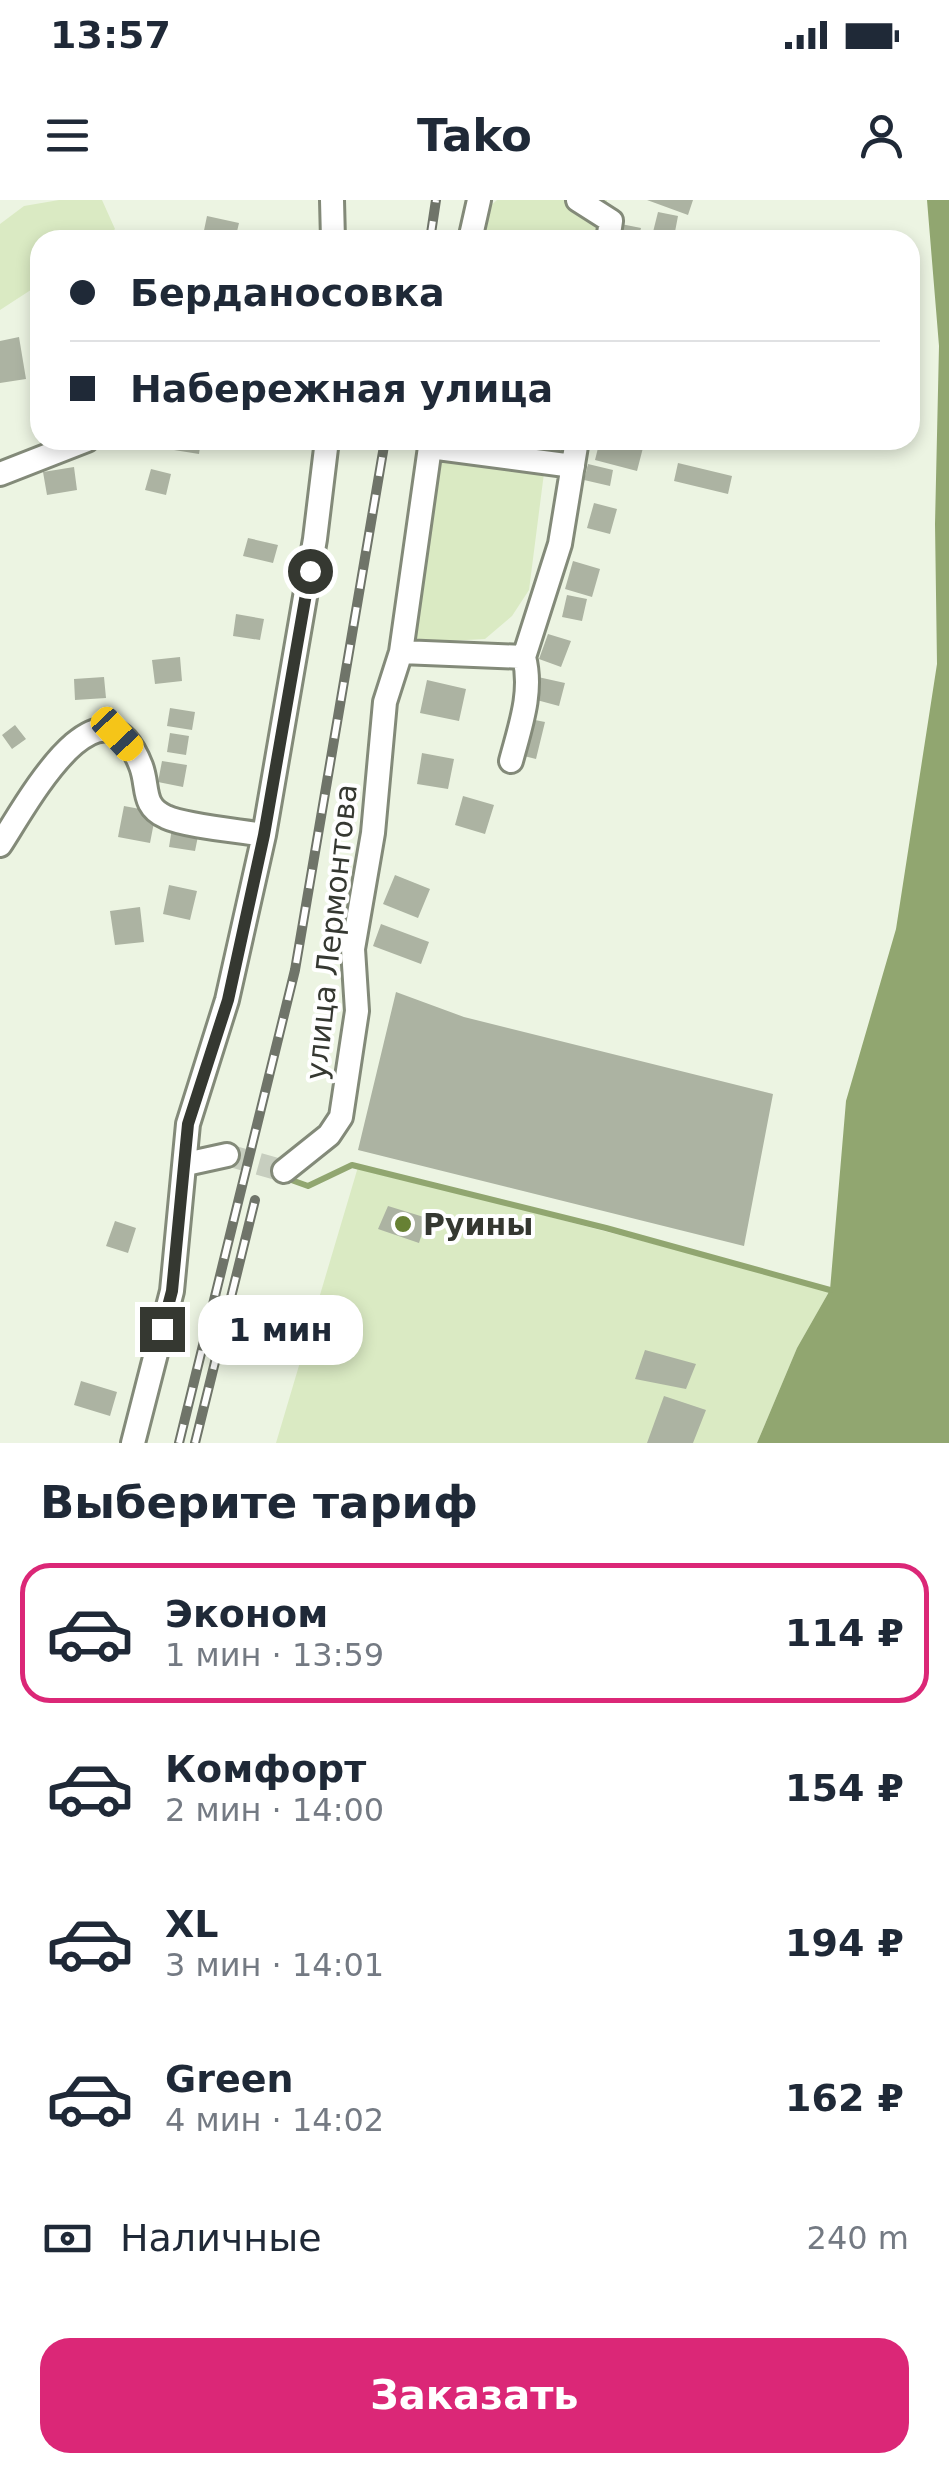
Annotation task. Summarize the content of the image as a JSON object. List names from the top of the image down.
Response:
{
  "streets": {
    "street": ["улица Лермонтова"]
  },
  "places": ["Руины"],
  "page": {
    "status": "13:57",
    "header": "Tako",
    "banner": ["Берданосовка", "Набережная улица"],
    "bubble": "1 мин",
    "heading": "Выберите тариф",
    "list": [
      {
        "name": "Эконом",
        "note": "1 мин · 13:59",
        "value": "114 ₽"
      },
      {
        "name": "Комфорт",
        "note": "2 мин · 14:00",
        "value": "154 ₽"
      },
      {
        "name": "XL",
        "note": "3 мин · 14:01",
        "value": "194 ₽"
      },
      {
        "name": "Green",
        "note": "4 мин · 14:02",
        "value": "162 ₽"
      }
    ],
    "pay": ["Наличные", "240 m"],
    "buttons": "Заказать"
  }
}
